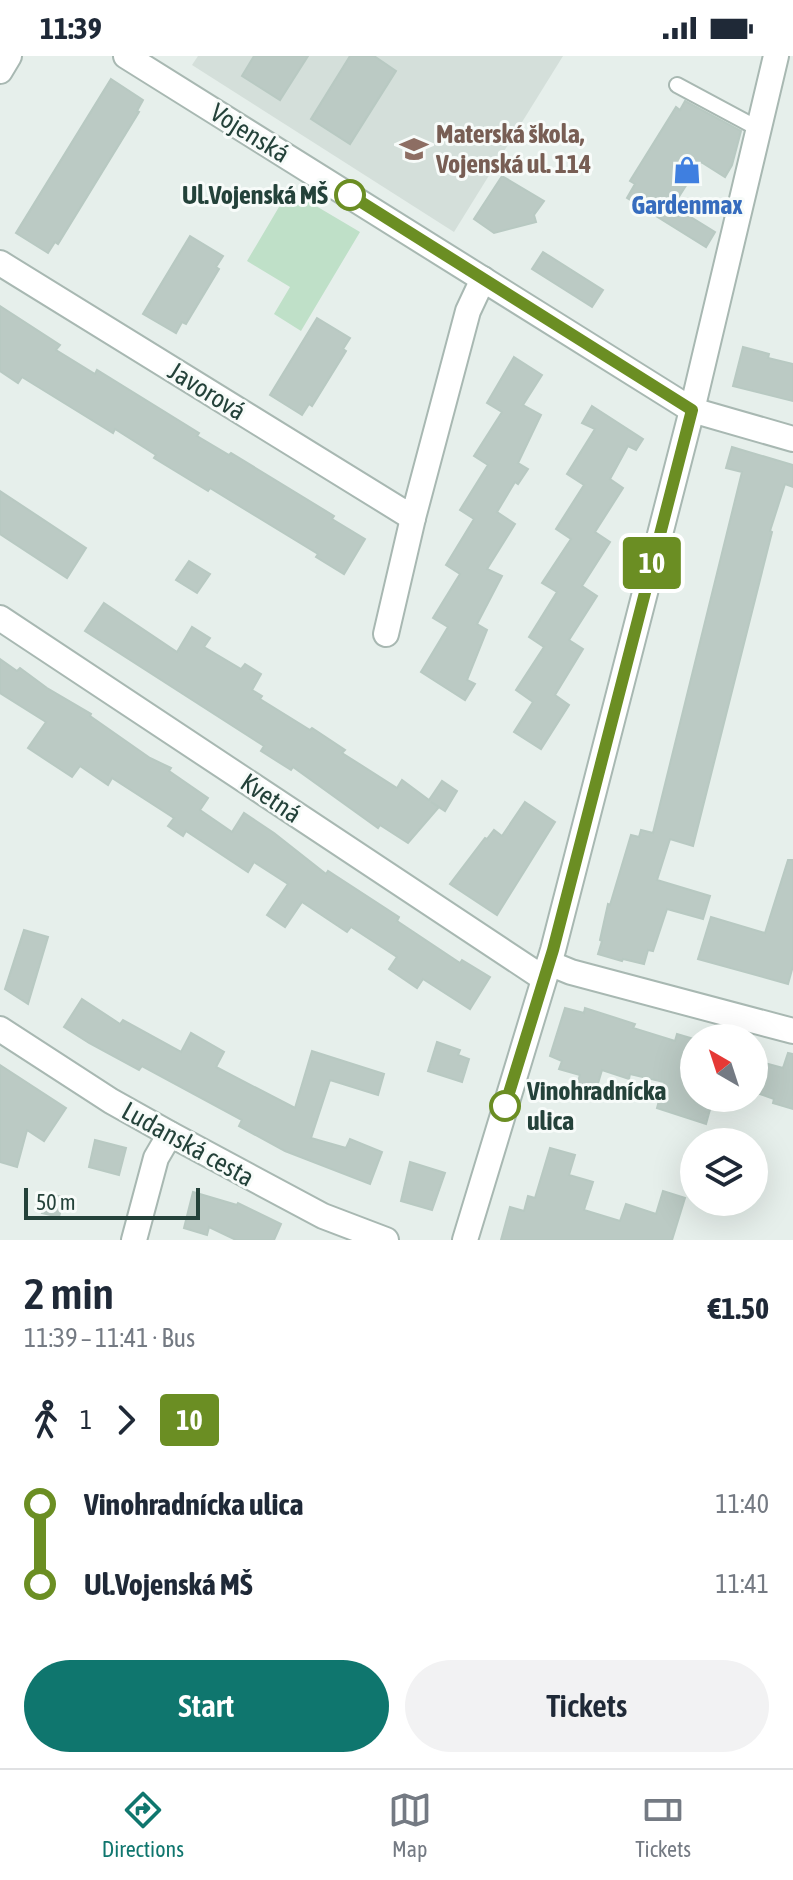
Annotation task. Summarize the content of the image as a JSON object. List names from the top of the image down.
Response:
{
  "streets": {
    "street": [
      "Vojenská",
      "Javorová",
      "Kvetná",
      "Ludanská cesta"
    ]
  },
  "places": {
    "school or university": ["Materská škola, Vojenská ul. 114"],
    "shop": ["Gardenmax"],
    "other": ["Ul.Vojenská MŠ", "Vinohradnícka ulica"]
  },
  "lines": ["bus line 10"],
  "scale_bar": "50 m",
  "north": "top left",
  "page": {
    "status": "11:39",
    "on_map": "10",
    "scale": "50 m",
    "heading": ["2 min", "11:39 – 11:41 · Bus", "€1.50"],
    "legs": ["1", "10"],
    "list": [
      {
        "name": "Vinohradnícka ulica",
        "value": "11:40"
      },
      {
        "name": "Ul.Vojenská MŠ",
        "value": "11:41"
      }
    ],
    "buttons": ["Start", "Tickets"],
    "tabs": ["Directions", "Map", "Tickets"]
  }
}
